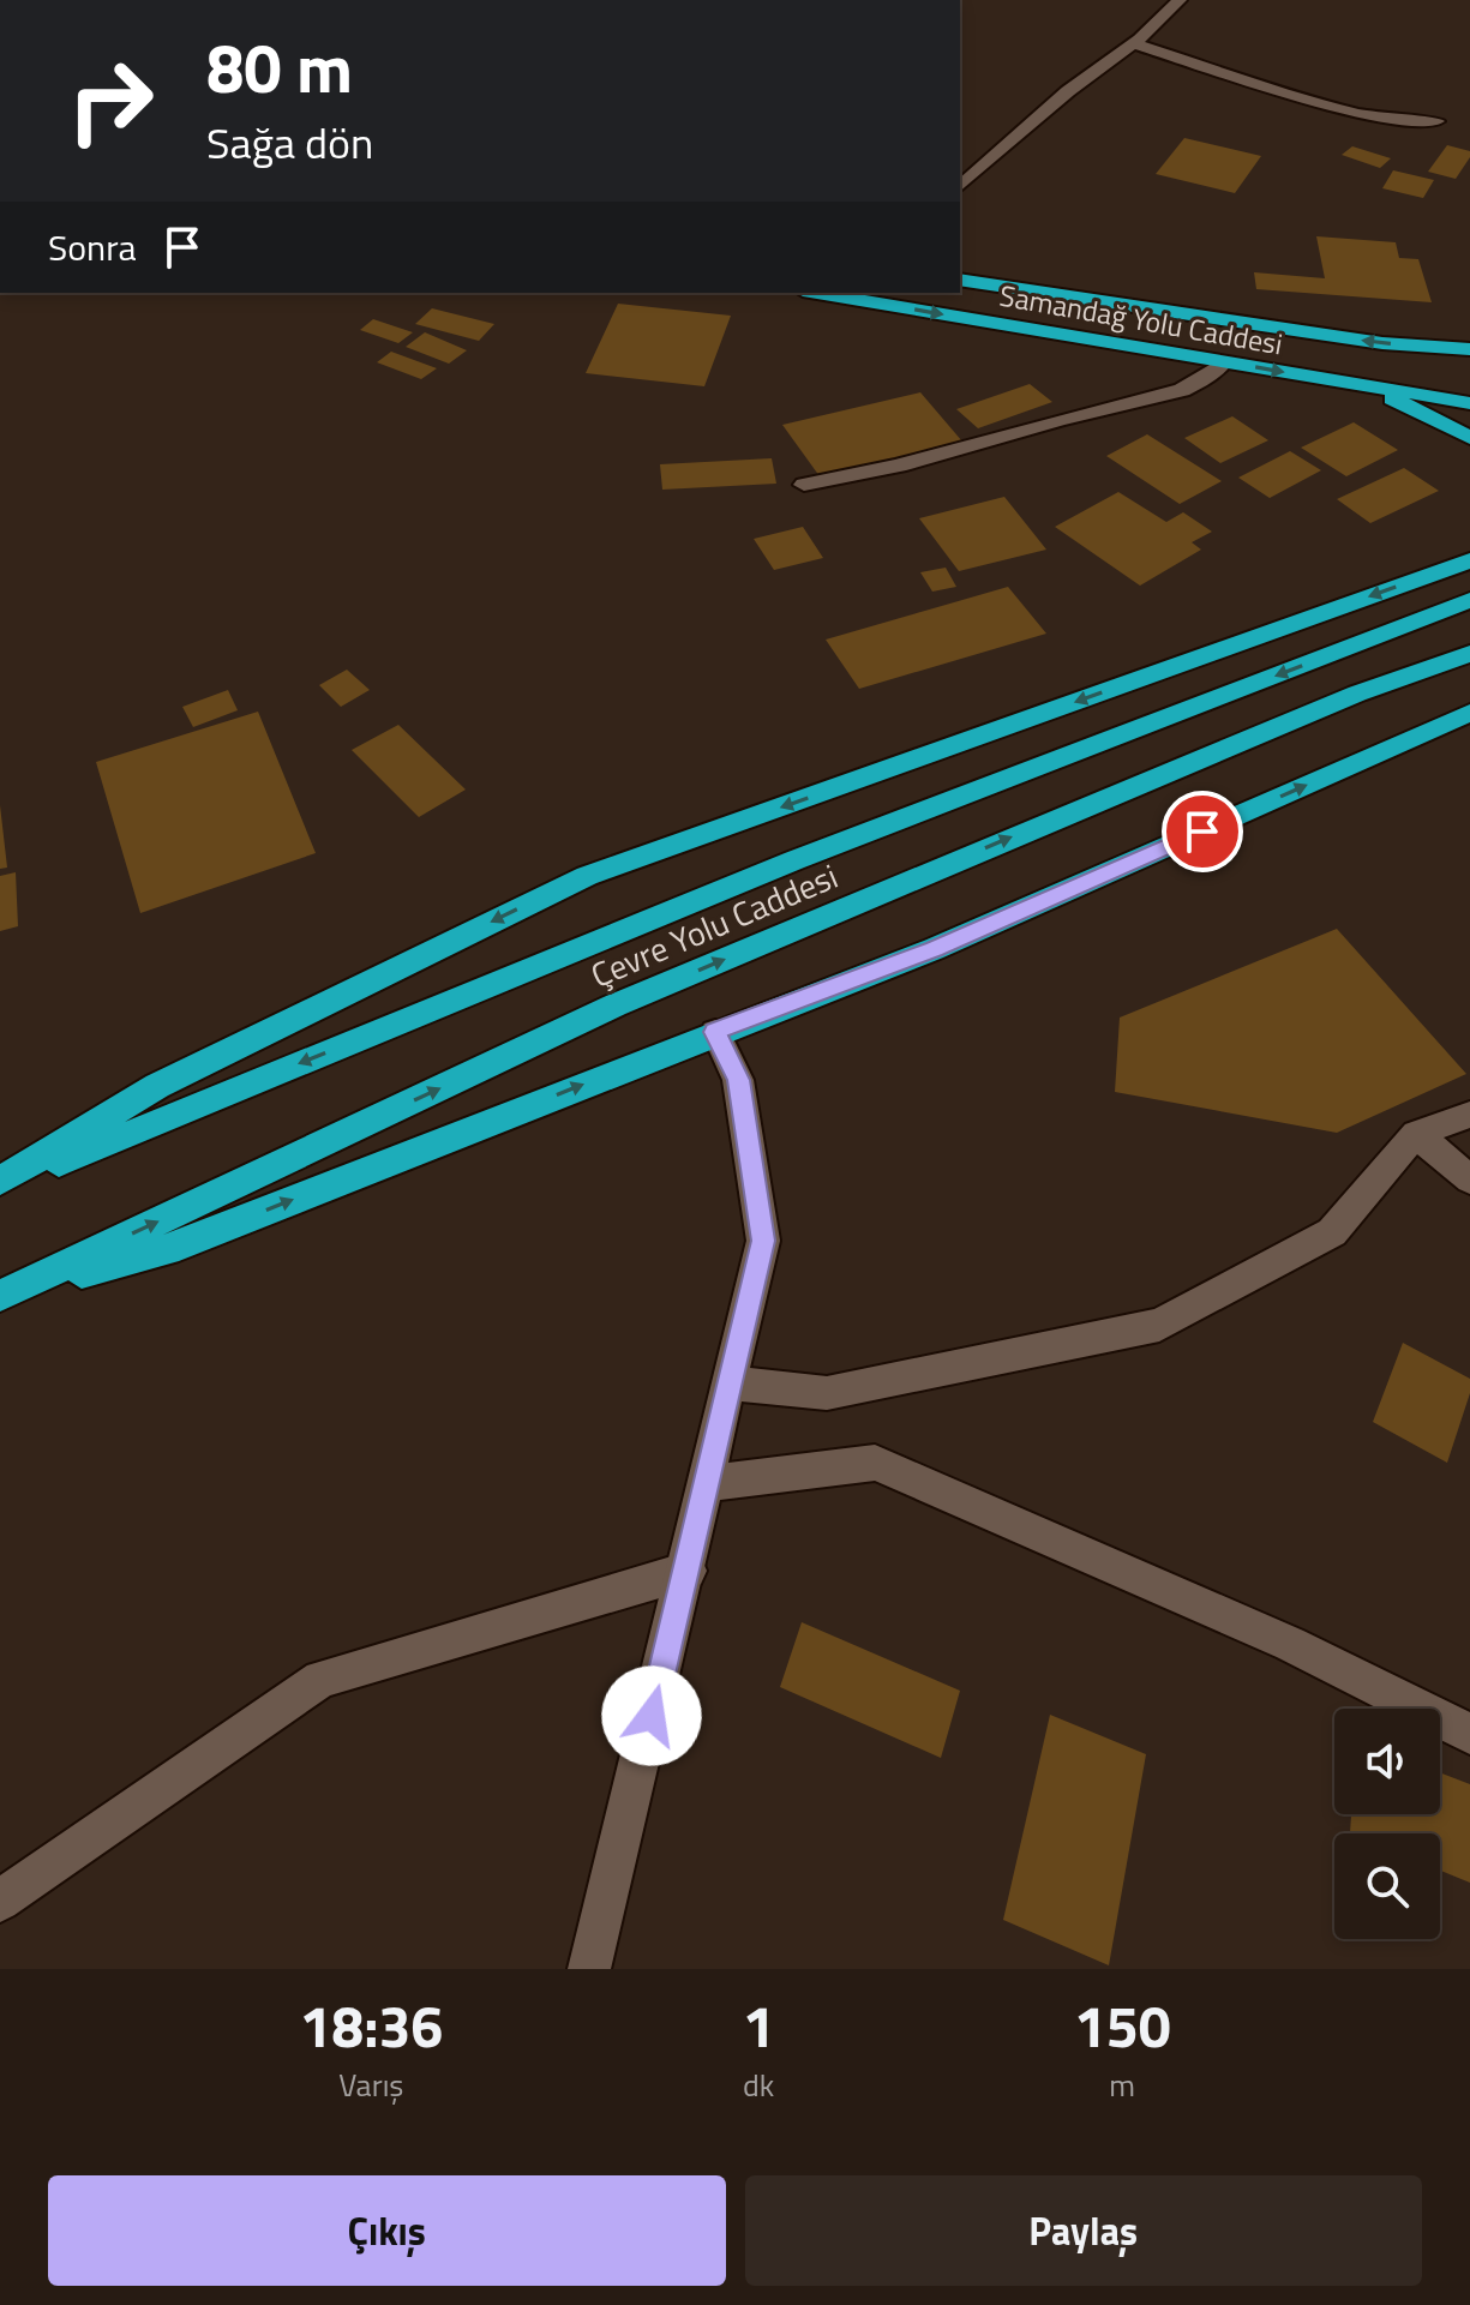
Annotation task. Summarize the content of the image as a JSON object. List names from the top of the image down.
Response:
{
  "streets": {
    "highway": ["Samandağ Yolu Caddesi", "Çevre Yolu Caddesi"]
  },
  "page": {
    "turn": ["80 m", "Sağa dön"],
    "then": "Sonra",
    "eta": [
      "18:36",
      "Varış",
      "1",
      "dk",
      "150",
      "m"
    ],
    "buttons": ["Çıkış", "Paylaş"]
  }
}
